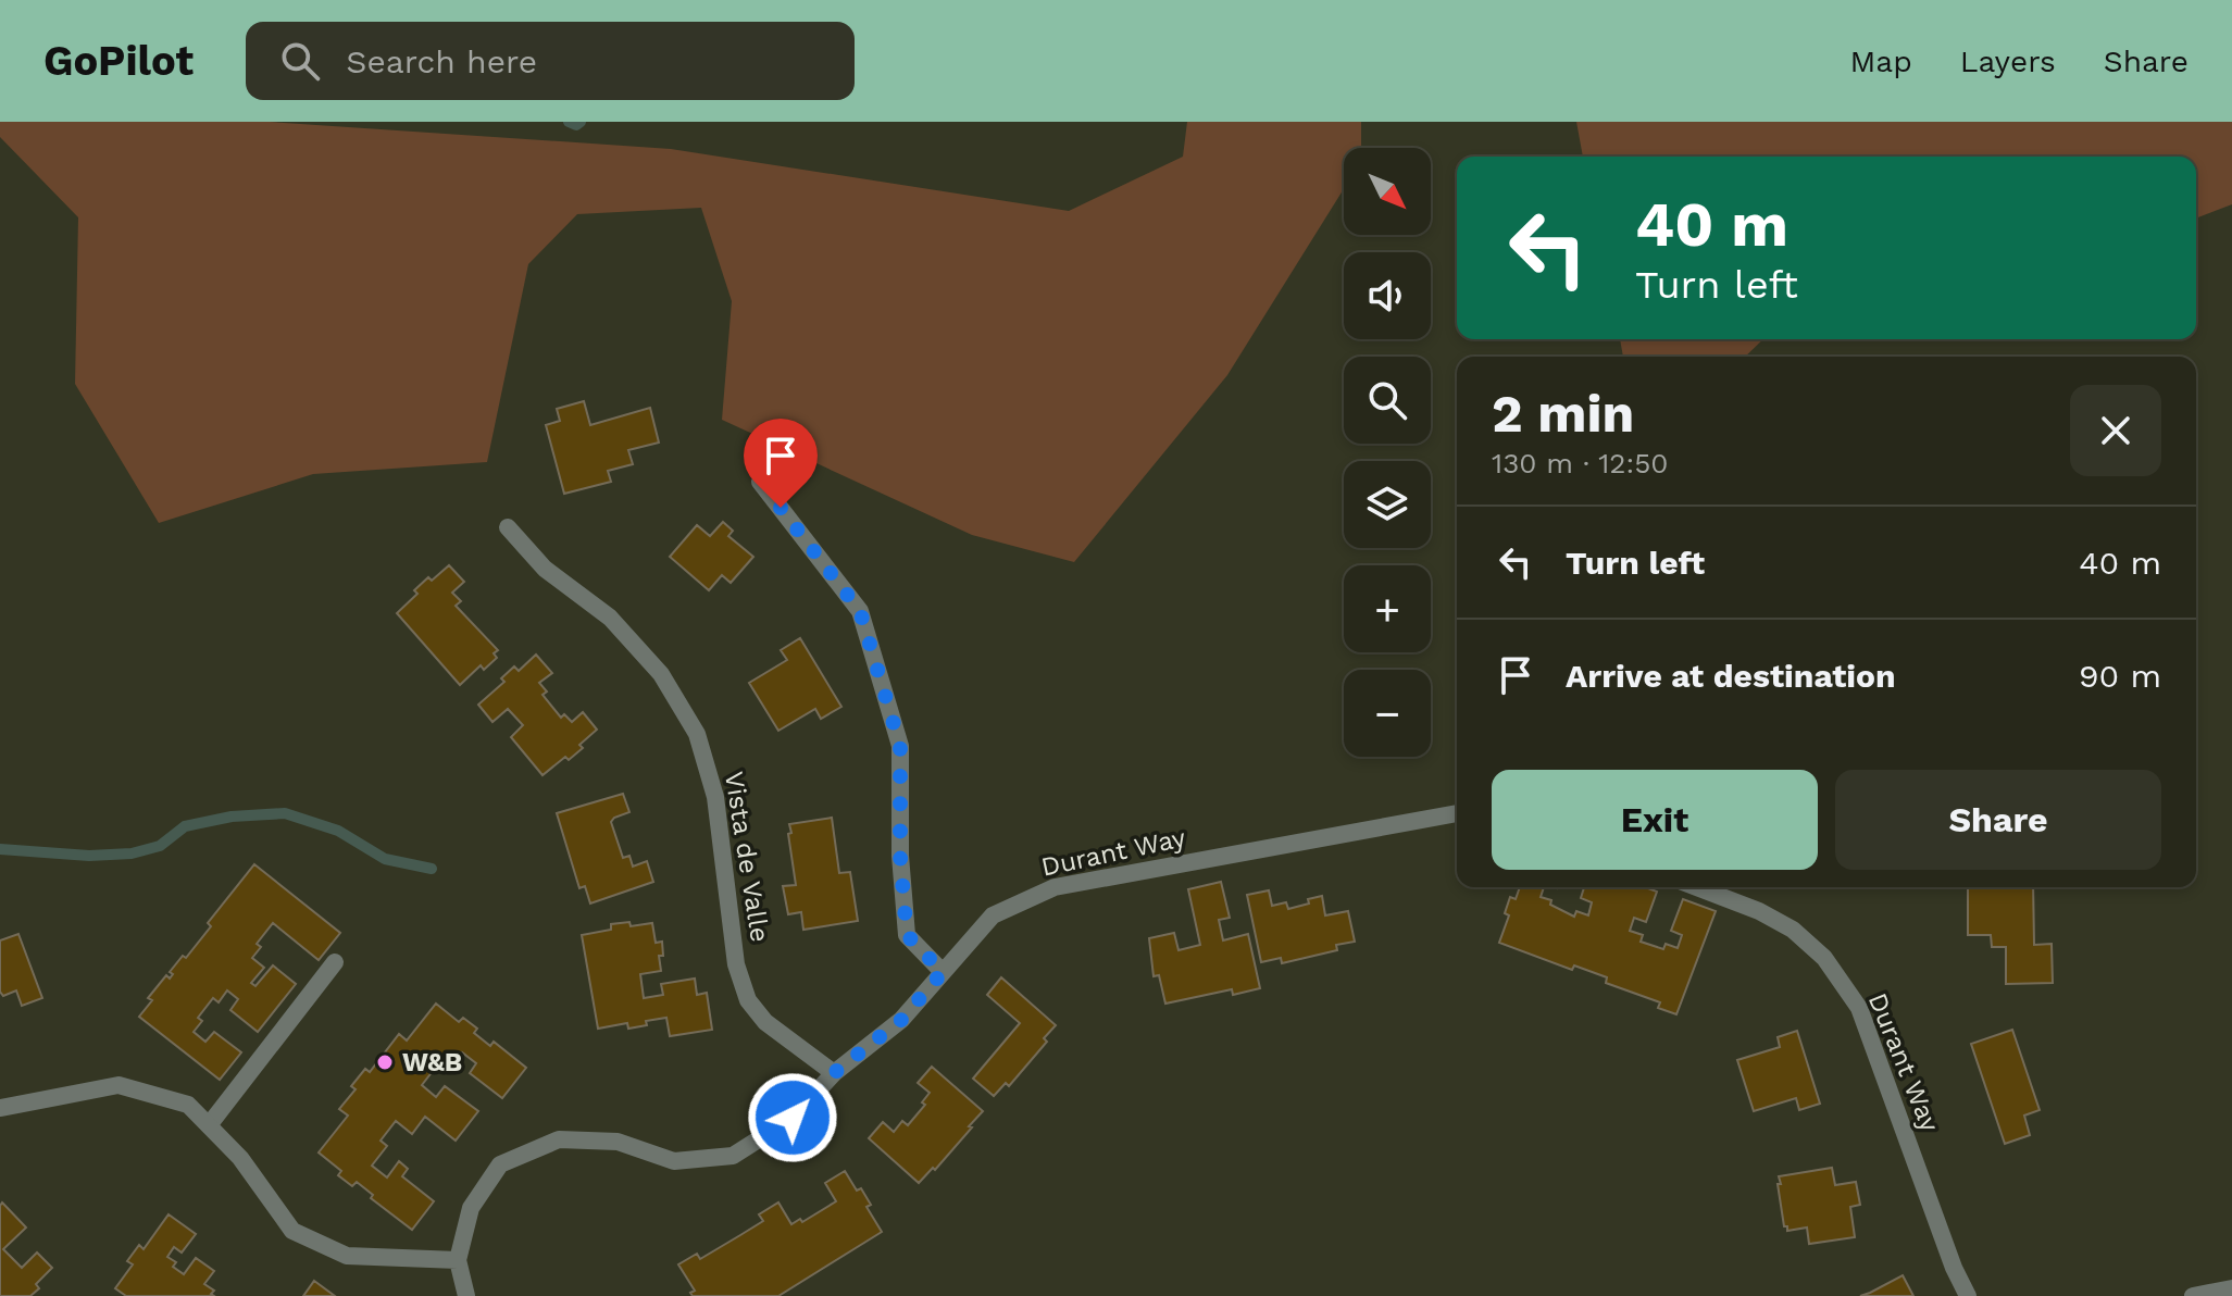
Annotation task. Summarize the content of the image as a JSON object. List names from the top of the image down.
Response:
{
  "streets": {
    "street": ["Durant Way", "Vista de Valle"]
  },
  "crossings": [
    ["Durant Way", "Vista de Valle"]
  ],
  "places": ["W&B"],
  "north": "bottom right",
  "page": {
    "header": "GoPilot",
    "search": "Search here",
    "nav": ["Map", "Layers", "Share"],
    "map_buttons": ["+", "−"],
    "turn": ["40 m", "Turn left"],
    "heading": ["2 min", "130 m · 12:50"],
    "list": [
      {
        "name": "Turn left",
        "value": "40 m"
      },
      {
        "name": "Arrive at destination",
        "value": "90 m"
      }
    ],
    "buttons": ["Exit", "Share"]
  }
}
